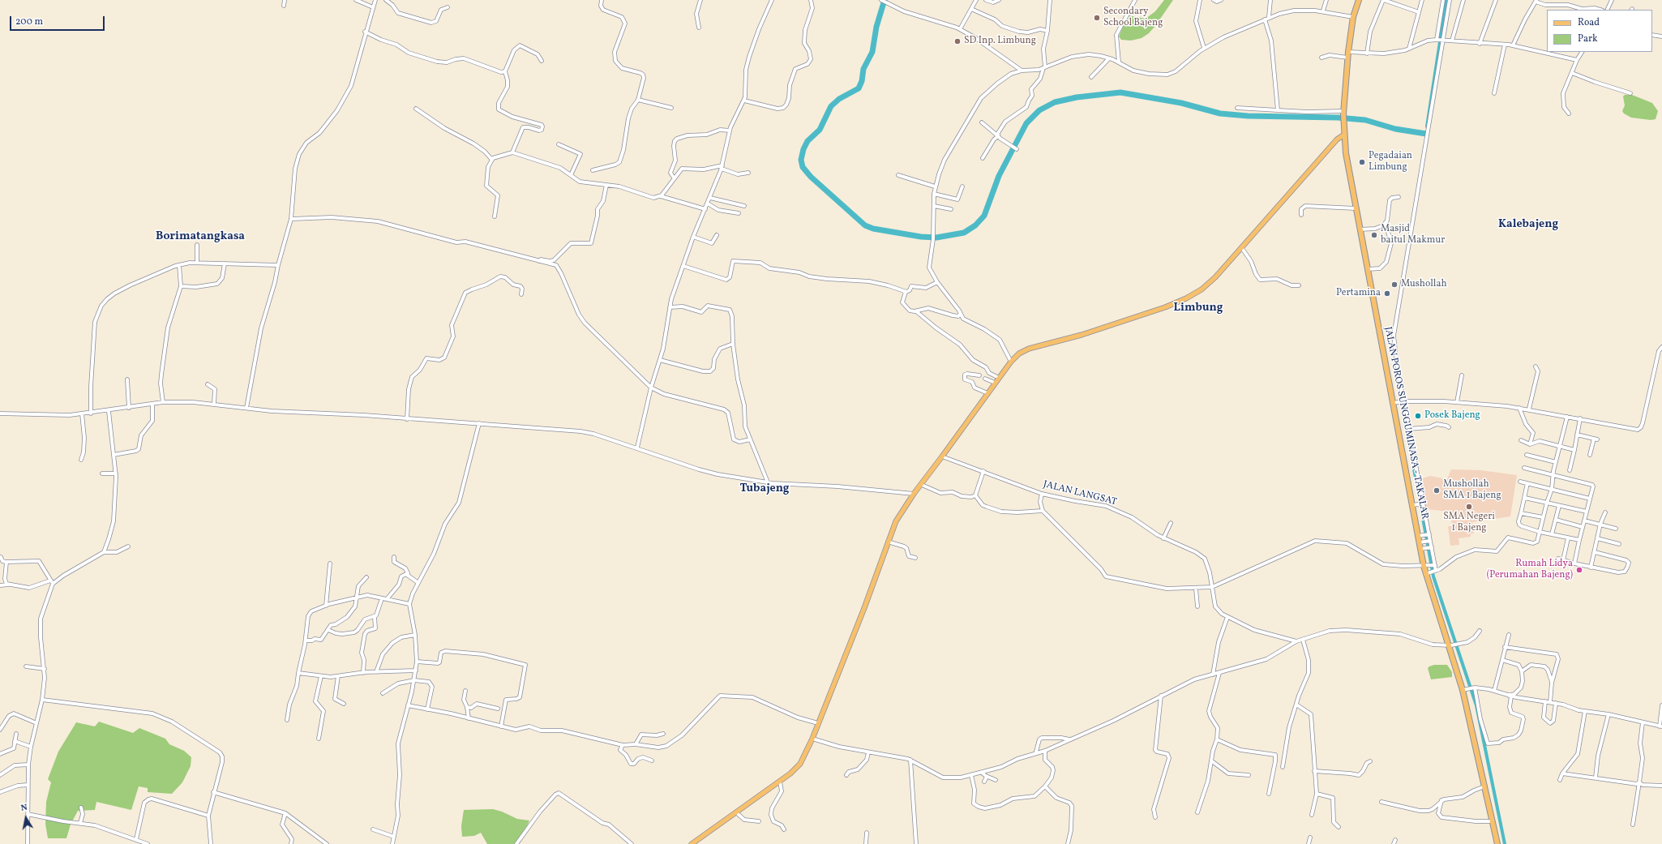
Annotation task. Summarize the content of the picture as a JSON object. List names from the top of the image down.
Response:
{
  "streets": {
    "highway": ["JALAN POROS SUNGGUMINASA - TAKALAR"],
    "street": ["JALAN LANGSAT"]
  },
  "districts": [
    "Kalebajeng",
    "Borimatangkasa",
    "Limbung",
    "Tubajeng"
  ],
  "places": [
    "Secondary School Bajeng",
    "SD Inp. Limbung",
    "Pegadaian Limbung",
    "Masjid baitul Makmur",
    "Mushollah",
    "Pertamina",
    "Posek Bajeng",
    "Mushollah SMA 1 Bajeng",
    "SMA Negeri 1 Bajeng",
    "Rumah Lidya (Perumahan Bajeng)"
  ],
  "legend": ["Road", "Park"],
  "scale_bar": "200 m",
  "north": "top"
}
